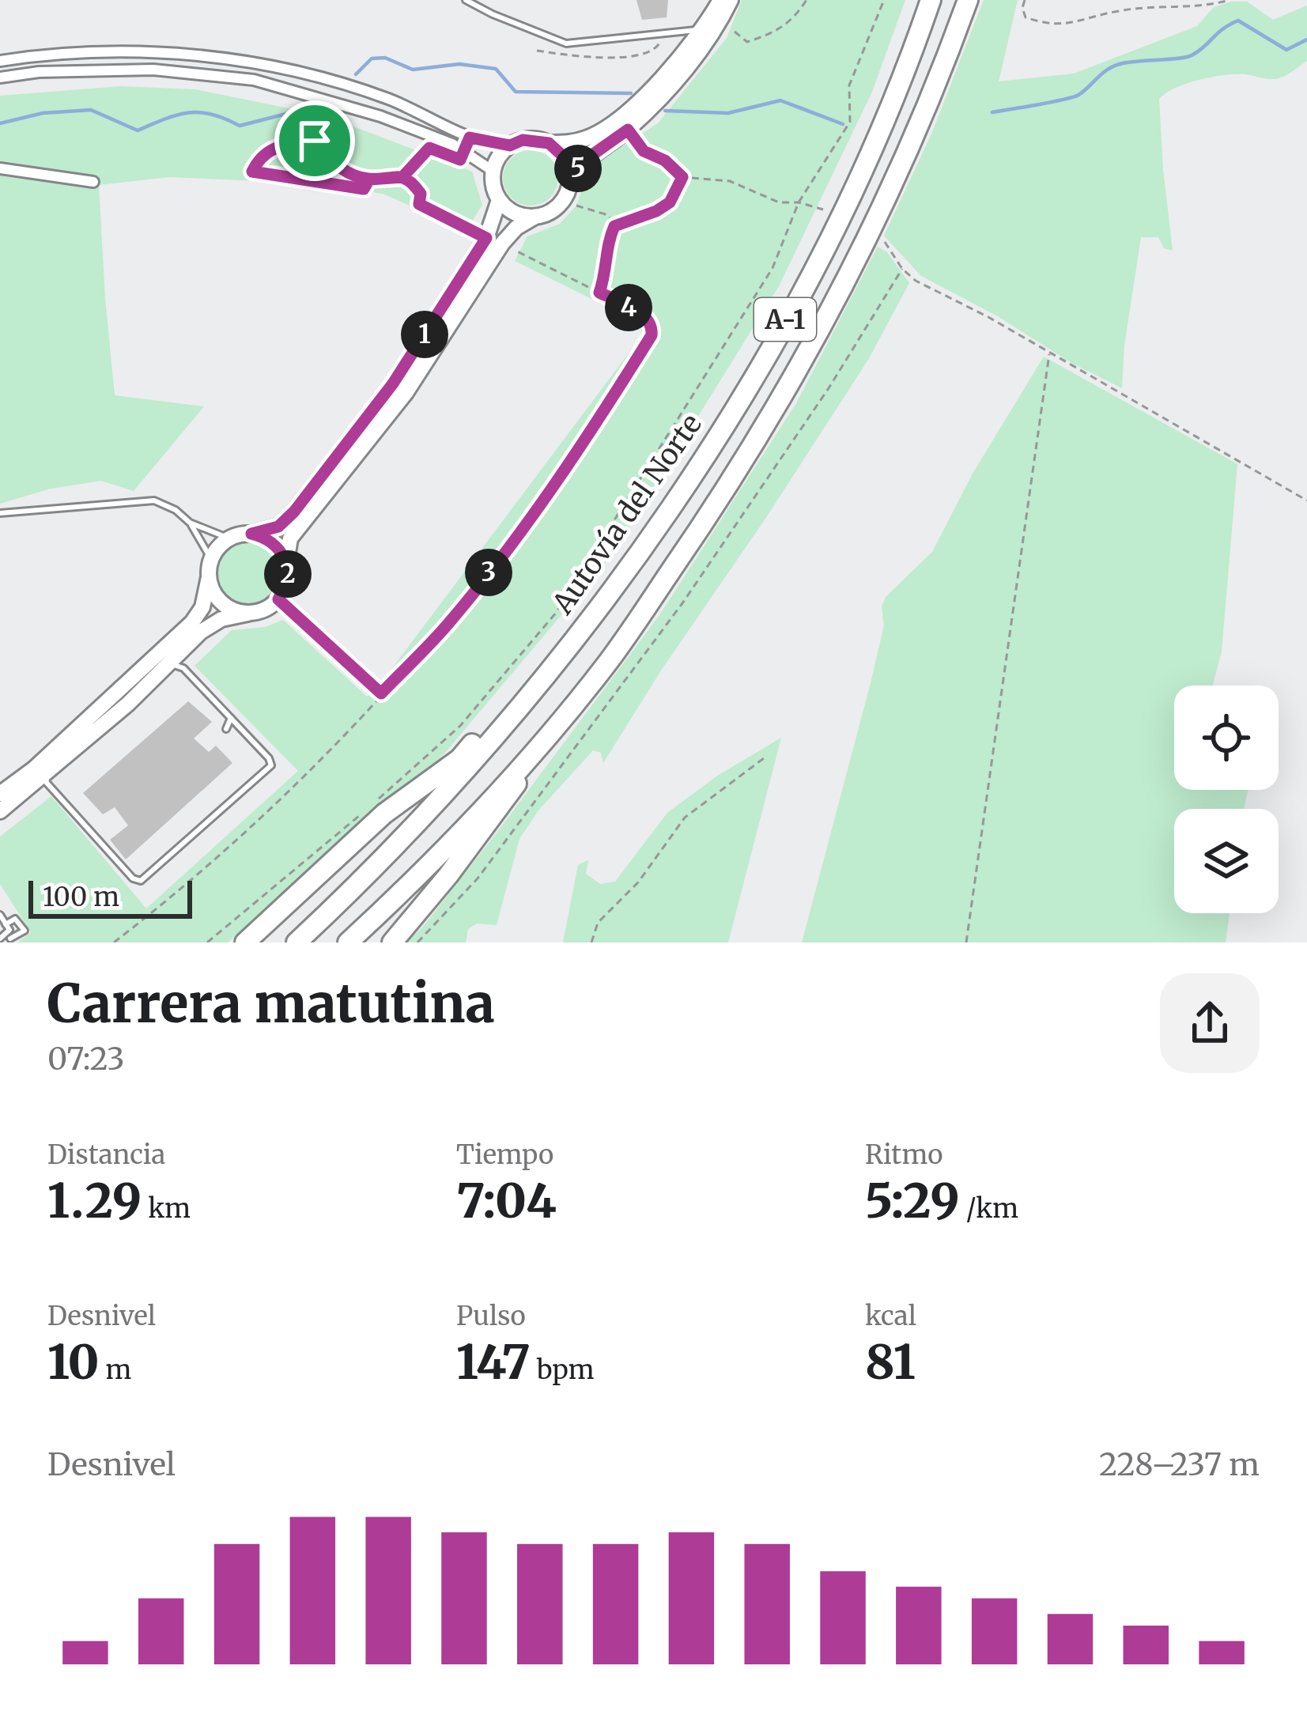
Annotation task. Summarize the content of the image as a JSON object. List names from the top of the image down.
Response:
{
  "streets": {
    "highway": ["A-1", "Autovía del Norte"]
  },
  "scale_bar": "100 m",
  "page": {
    "pins": [
      "5",
      "4",
      "1",
      "3",
      "2"
    ],
    "scale": "100 m",
    "heading": ["Carrera matutina", "07:23"],
    "stats": [
      ["Distancia", "1.29 km"],
      ["Tiempo", "7:04"],
      ["Ritmo", "5:29 /km"],
      ["Desnivel", "10 m"],
      ["Pulso", "147 bpm"],
      ["kcal", "81"]
    ],
    "chart": ["Desnivel", "228–237 m"]
  }
}
